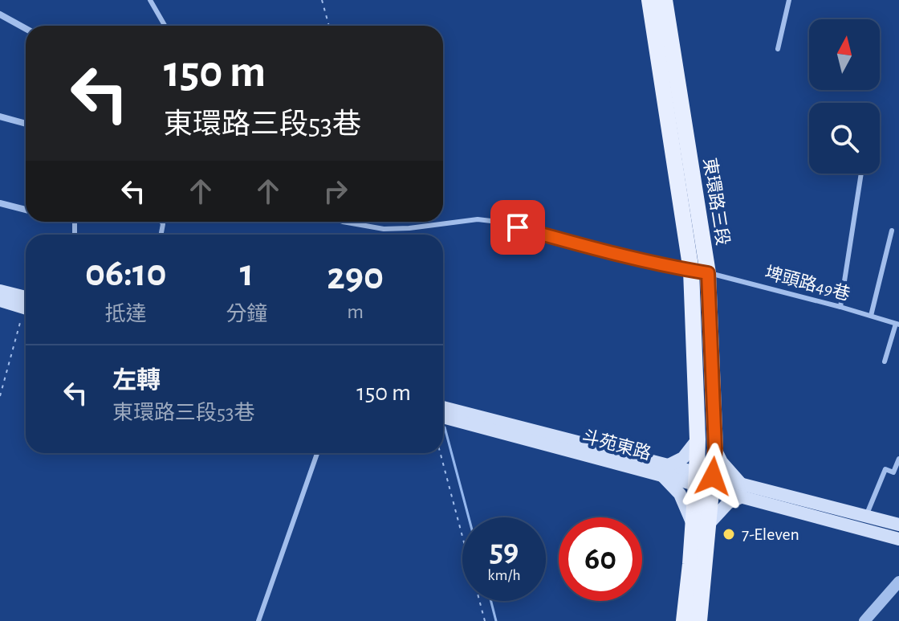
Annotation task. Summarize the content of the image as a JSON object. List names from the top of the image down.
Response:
{
  "streets": {
    "main road": ["東環路三段", "斗苑東路"],
    "lane": ["埤頭路49巷"]
  },
  "crossings": [
    ["東環路三段", "埤頭路49巷"],
    ["東環路三段", "斗苑東路"]
  ],
  "places": ["7-Eleven"],
  "north": "top",
  "page": {
    "turn": ["150 m", "東環路三段53巷"],
    "eta": [
      "06:10",
      "抵達",
      "1",
      "分鐘",
      "290",
      "m"
    ],
    "list": [
      {
        "name": "左轉",
        "note": "東環路三段53巷",
        "value": "150 m"
      }
    ],
    "speed": "59 km/h",
    "limit": "60"
  }
}
